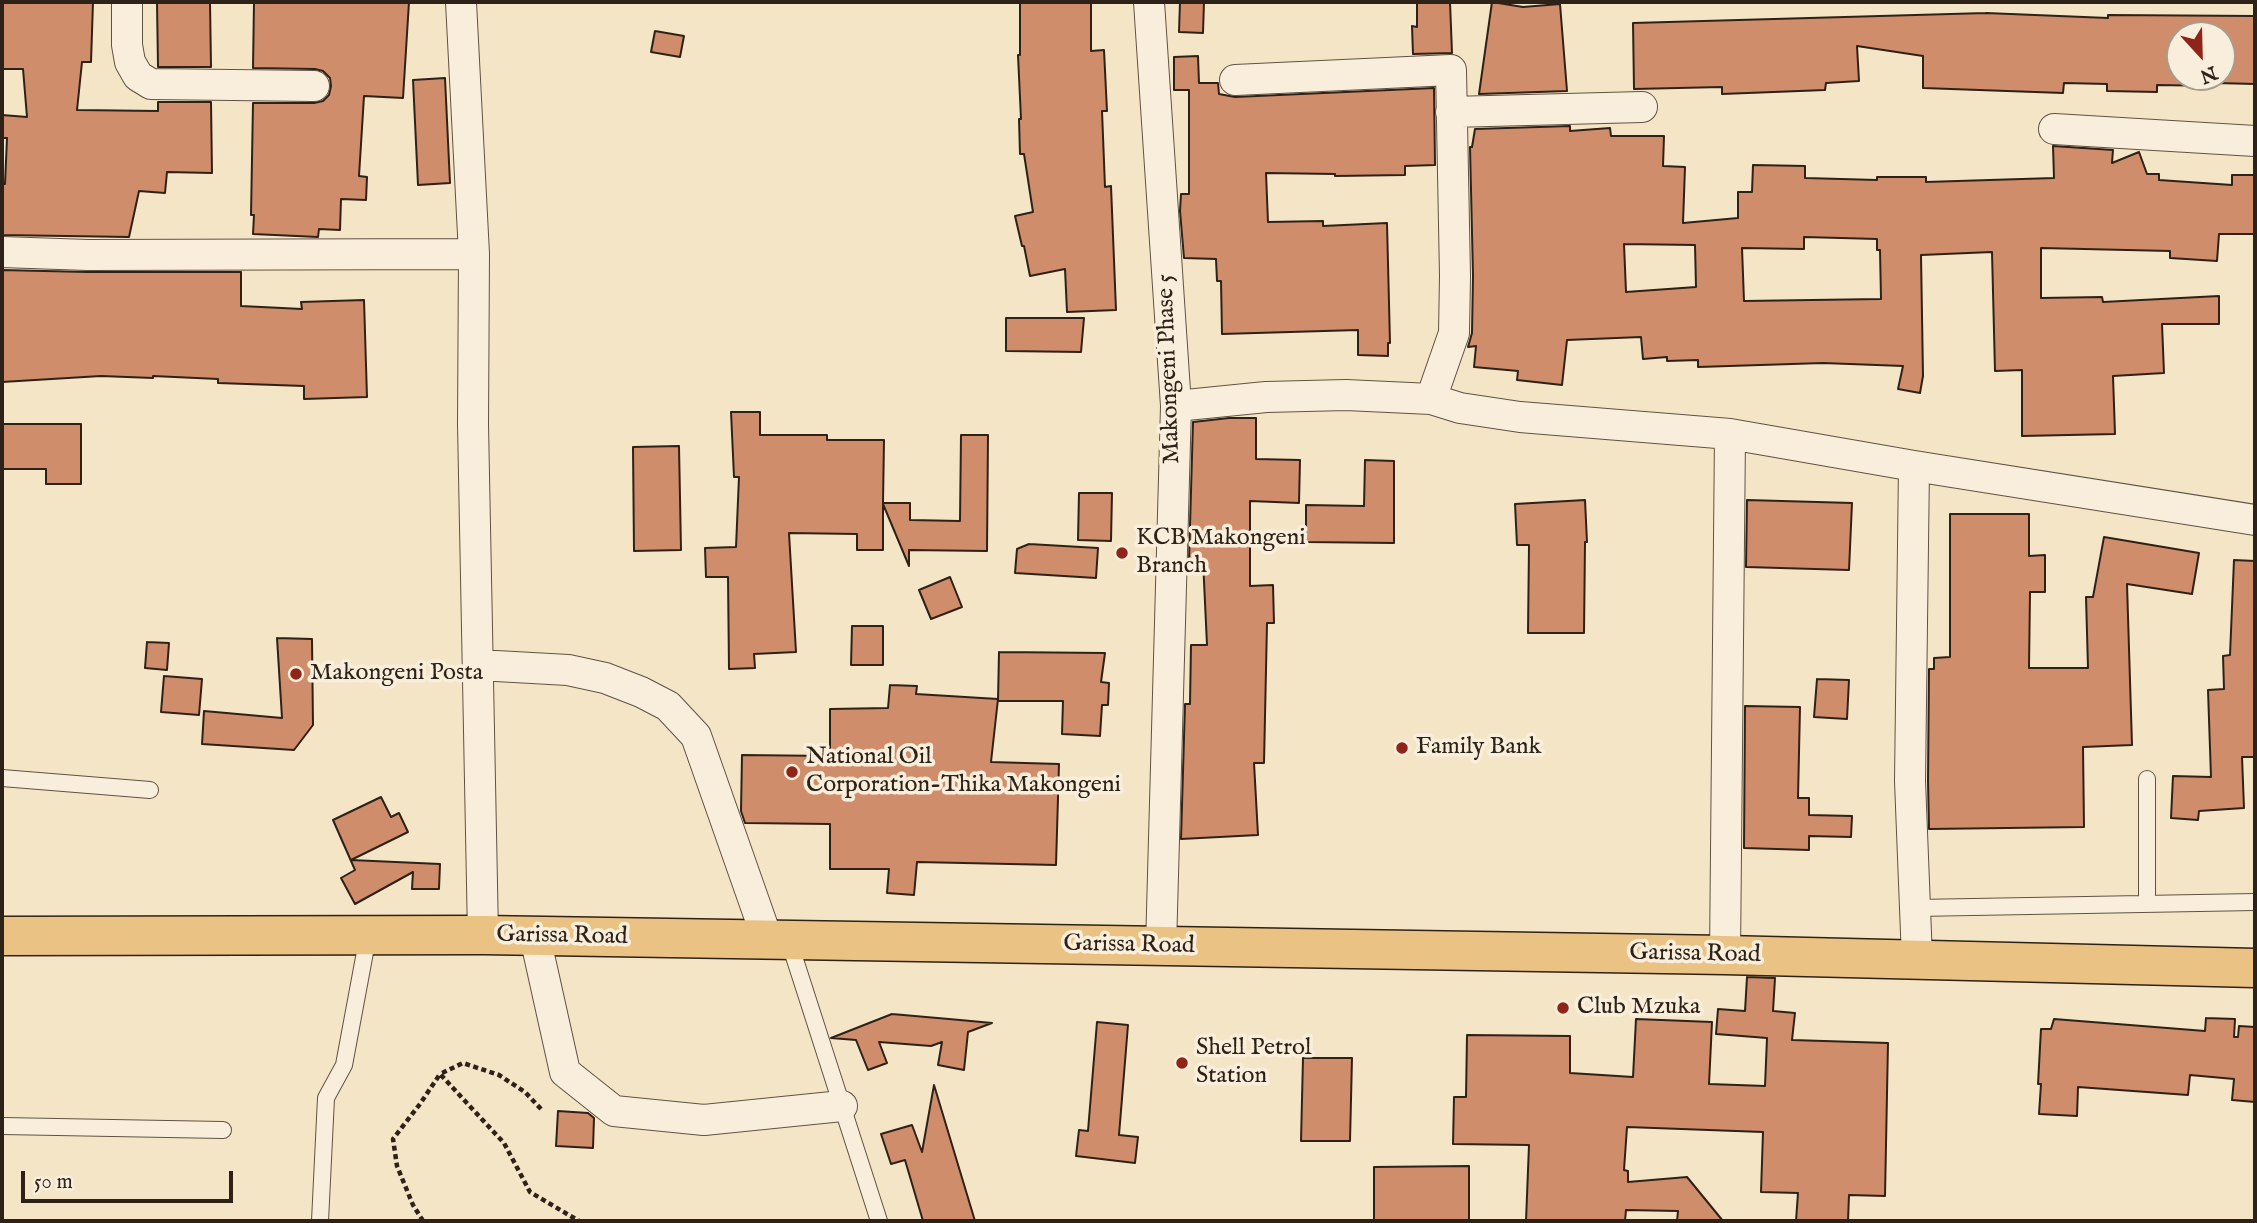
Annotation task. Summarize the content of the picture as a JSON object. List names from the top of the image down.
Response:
{
  "streets": {
    "highway": ["Garissa Road"],
    "street": ["Makongeni Phase 5"]
  },
  "crossings": [
    ["Makongeni Phase 5", "Garissa Road"]
  ],
  "places": [
    "KCB Makongeni Branch",
    "Makongeni Posta",
    "Family Bank",
    "National Oil Corporation-Thika Makongeni",
    "Club Mzuka",
    "Shell Petrol Station"
  ],
  "scale_bar": "50 m",
  "north": "bottom"
}
